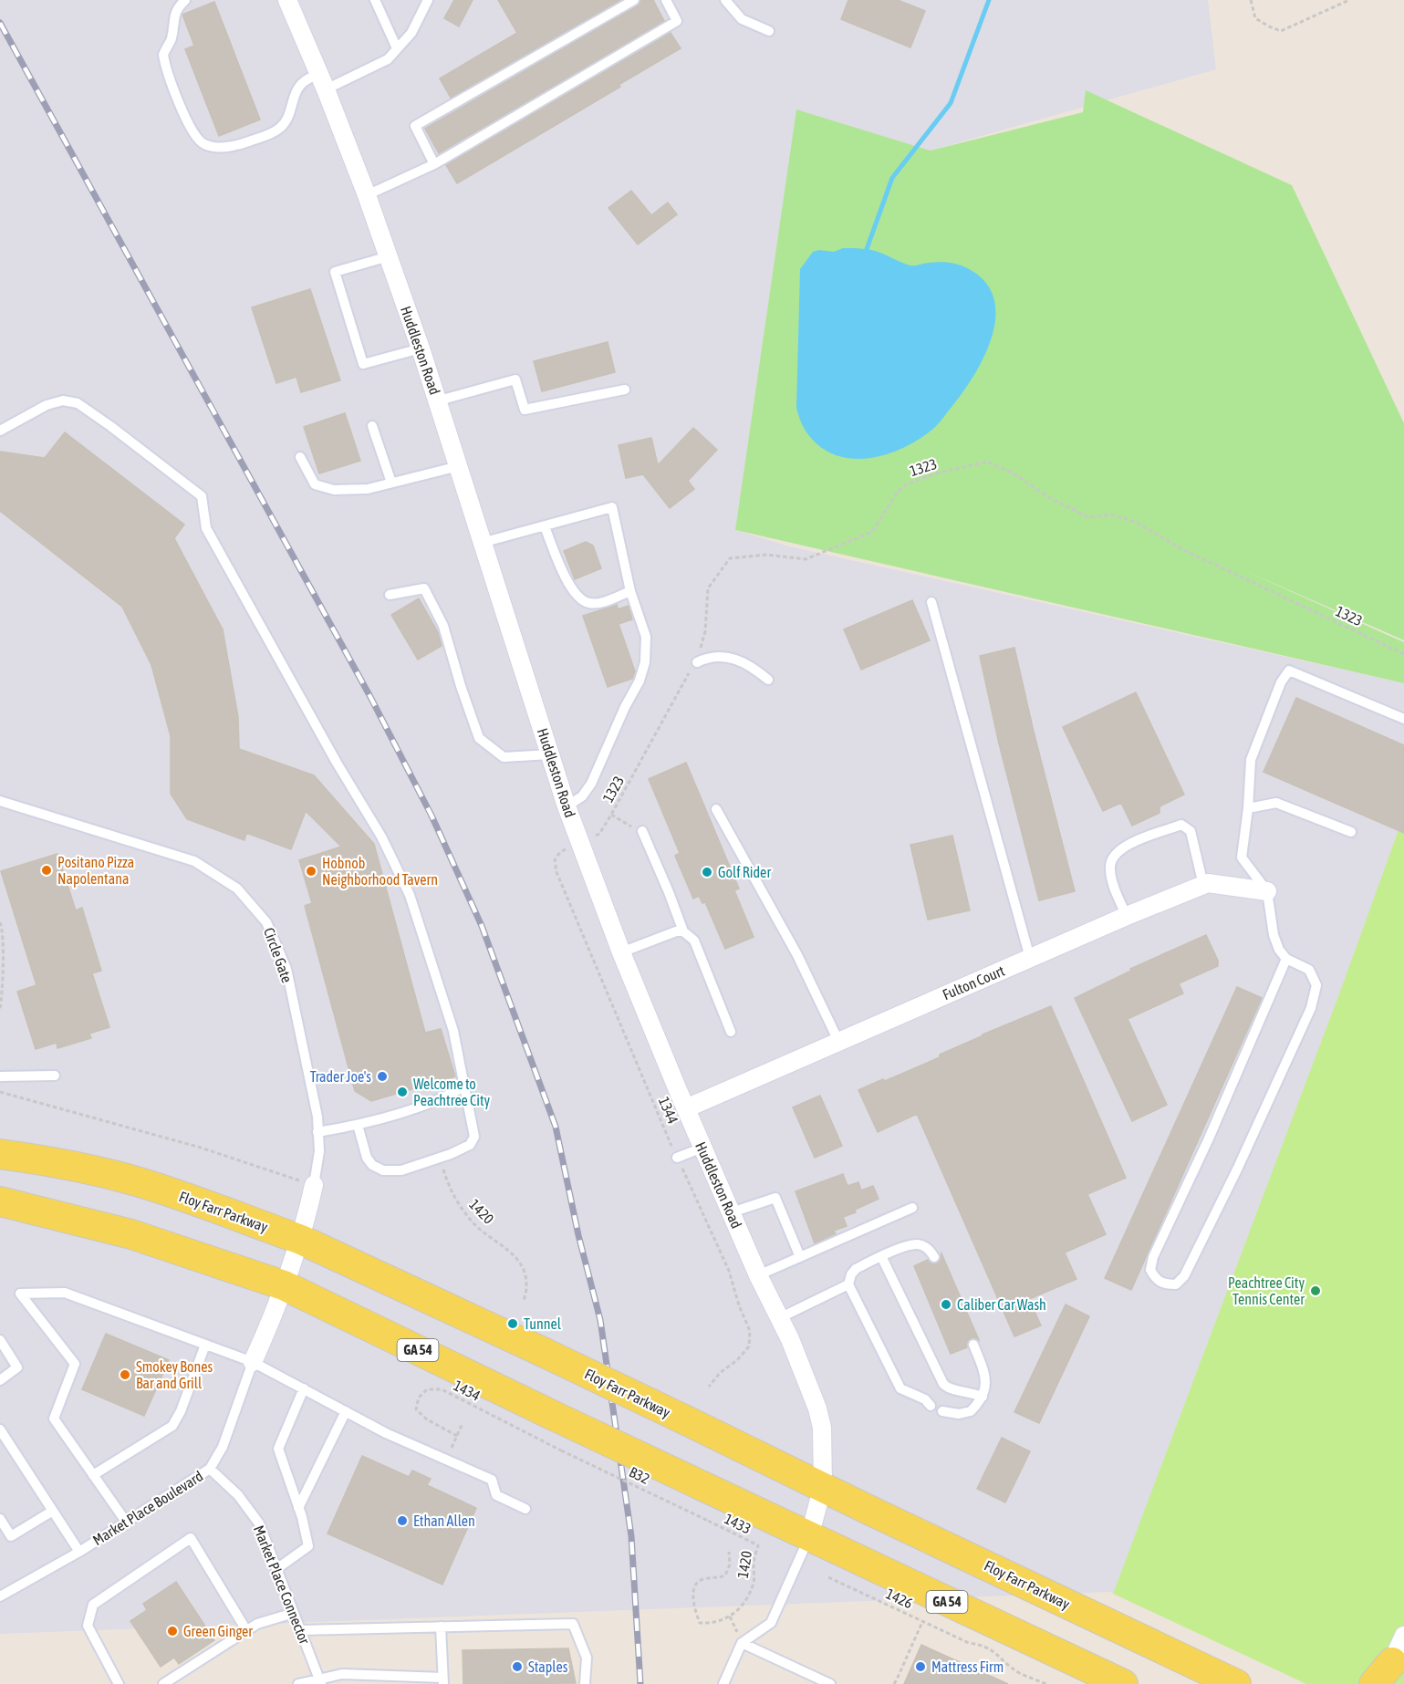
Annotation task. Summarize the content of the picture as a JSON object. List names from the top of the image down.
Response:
{
  "streets": {
    "main road": ["Floy Farr Parkway", "GA 54"],
    "street": ["Huddleston Road", "Fulton Court", "Market Place Boulevard"],
    "lane": ["Circle Gate", "Market Place Connector"],
    "path": [
      "1323",
      "1344",
      "1420",
      "1434",
      "B32",
      "1433",
      "1426"
    ]
  },
  "crossings": [
    ["Huddleston Road", "1323"],
    ["Huddleston Road", "Fulton Court"],
    ["Huddleston Road", "1344"],
    ["Huddleston Road", "Floy Farr Parkway"],
    ["Huddleston Road", "GA 54"],
    ["1323", "1344"],
    ["Circle Gate", "Market Place Boulevard"],
    ["Floy Farr Parkway", "Market Place Boulevard"],
    ["1420", "1433"],
    ["GA 54", "Market Place Boulevard"],
    ["1434", "B32"],
    ["B32", "1433"],
    ["Market Place Boulevard", "Market Place Connector"]
  ],
  "places": [
    "Positano Pizza Napolentana",
    "Hobnob Neighborhood Tavern",
    "Golf Rider",
    "Trader Joe's",
    "Welcome to Peachtree City",
    "Peachtree City Tennis Center",
    "Caliber Car Wash",
    "Tunnel",
    "Smokey Bones Bar and Grill",
    "Ethan Allen",
    "Green Ginger",
    "Staples",
    "Mattress Firm"
  ]
}
